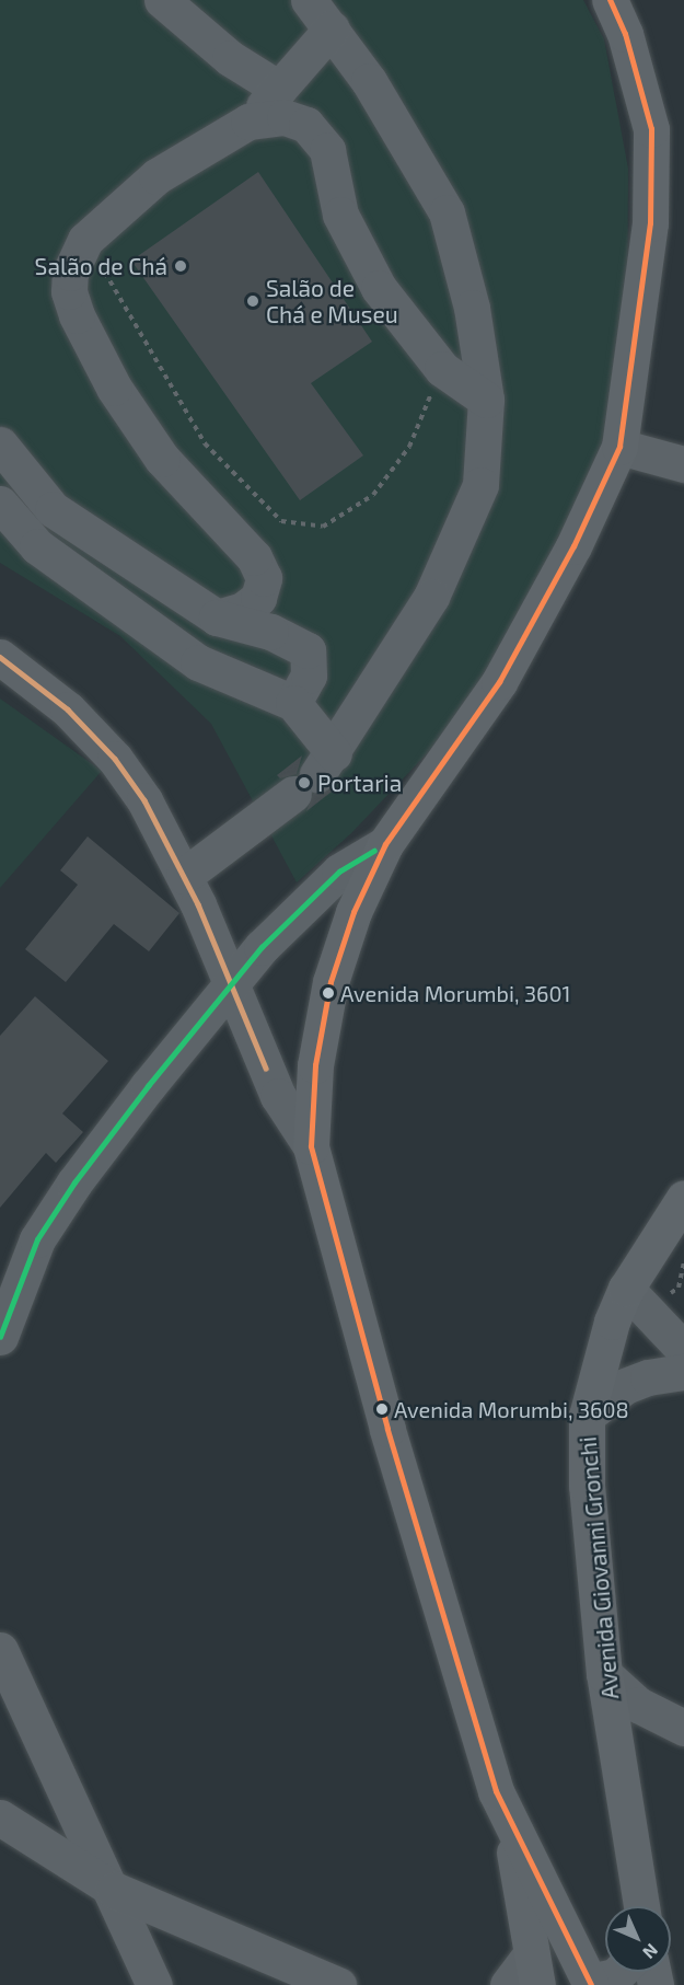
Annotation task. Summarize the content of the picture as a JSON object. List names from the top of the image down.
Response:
{
  "streets": {
    "main road": ["Avenida Giovanni Gronchi"]
  },
  "places": [
    "Salão de Chá",
    "Salão de Chá e Museu",
    "Portaria",
    "Avenida Morumbi, 3601",
    "Avenida Morumbi, 3608"
  ],
  "north": "bottom right"
}
